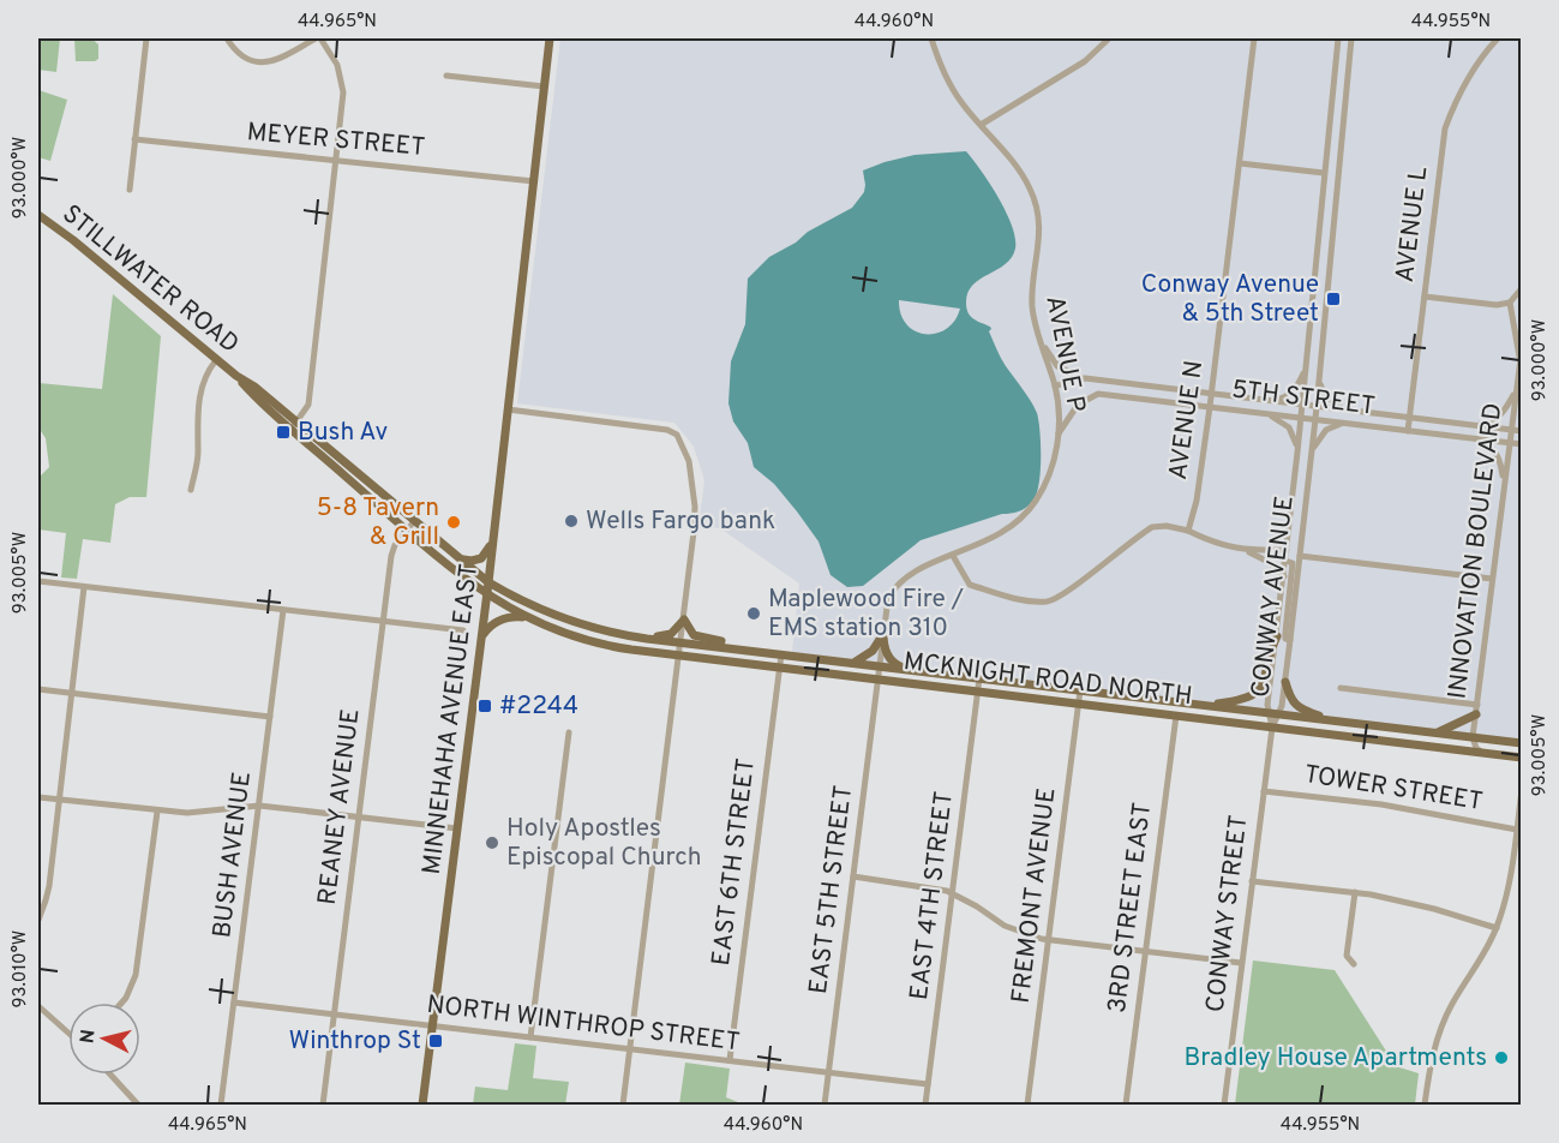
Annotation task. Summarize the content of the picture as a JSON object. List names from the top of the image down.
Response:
{
  "streets": {
    "main road": ["STILLWATER ROAD", "MCKNIGHT ROAD NORTH", "MINNEHAHA AVENUE EAST"],
    "street": [
      "MEYER STREET",
      "AVENUE L",
      "AVENUE P",
      "5TH STREET",
      "AVENUE N",
      "INNOVATION BOULEVARD",
      "CONWAY AVENUE",
      "TOWER STREET",
      "REANEY AVENUE",
      "BUSH AVENUE",
      "EAST 6TH STREET",
      "EAST 5TH STREET",
      "EAST 4TH STREET",
      "FREMONT AVENUE",
      "3RD STREET EAST",
      "CONWAY STREET",
      "NORTH WINTHROP STREET"
    ]
  },
  "crossings": [
    ["MEYER STREET", "MINNEHAHA AVENUE EAST"],
    ["AVENUE L", "5TH STREET"],
    ["STILLWATER ROAD", "MCKNIGHT ROAD NORTH"],
    ["STILLWATER ROAD", "MINNEHAHA AVENUE EAST"],
    ["STILLWATER ROAD", "REANEY AVENUE"],
    ["AVENUE P", "5TH STREET"],
    ["AVENUE P", "MCKNIGHT ROAD NORTH"],
    ["AVENUE P", "EAST 5TH STREET"],
    ["5TH STREET", "AVENUE N"],
    ["5TH STREET", "INNOVATION BOULEVARD"],
    ["5TH STREET", "CONWAY AVENUE"],
    ["INNOVATION BOULEVARD", "MCKNIGHT ROAD NORTH"],
    ["CONWAY AVENUE", "MCKNIGHT ROAD NORTH"],
    ["CONWAY AVENUE", "CONWAY STREET"],
    ["MCKNIGHT ROAD NORTH", "MINNEHAHA AVENUE EAST"],
    ["MCKNIGHT ROAD NORTH", "EAST 6TH STREET"],
    ["MCKNIGHT ROAD NORTH", "EAST 5TH STREET"],
    ["MCKNIGHT ROAD NORTH", "EAST 4TH STREET"],
    ["MCKNIGHT ROAD NORTH", "FREMONT AVENUE"],
    ["MCKNIGHT ROAD NORTH", "3RD STREET EAST"],
    ["MCKNIGHT ROAD NORTH", "CONWAY STREET"],
    ["MINNEHAHA AVENUE EAST", "NORTH WINTHROP STREET"],
    ["TOWER STREET", "CONWAY STREET"],
    ["REANEY AVENUE", "NORTH WINTHROP STREET"],
    ["BUSH AVENUE", "NORTH WINTHROP STREET"],
    ["EAST 6TH STREET", "NORTH WINTHROP STREET"],
    ["EAST 5TH STREET", "NORTH WINTHROP STREET"],
    ["EAST 4TH STREET", "NORTH WINTHROP STREET"]
  ],
  "places": {
    "transit": [
      "Conway Avenue & 5th Street",
      "Bush Av",
      "#2244",
      "Winthrop St"
    ],
    "other": [
      "Wells Fargo bank",
      "5-8 Tavern & Grill",
      "Maplewood Fire / EMS station 310",
      "Holy Apostles Episcopal Church",
      "Bradley House Apartments"
    ]
  },
  "north": "left",
  "coordinates": [
    "44.965°N",
    "44.960°N",
    "44.955°N",
    "93.000°W",
    "93.005°W",
    "93.010°W"
  ]
}
